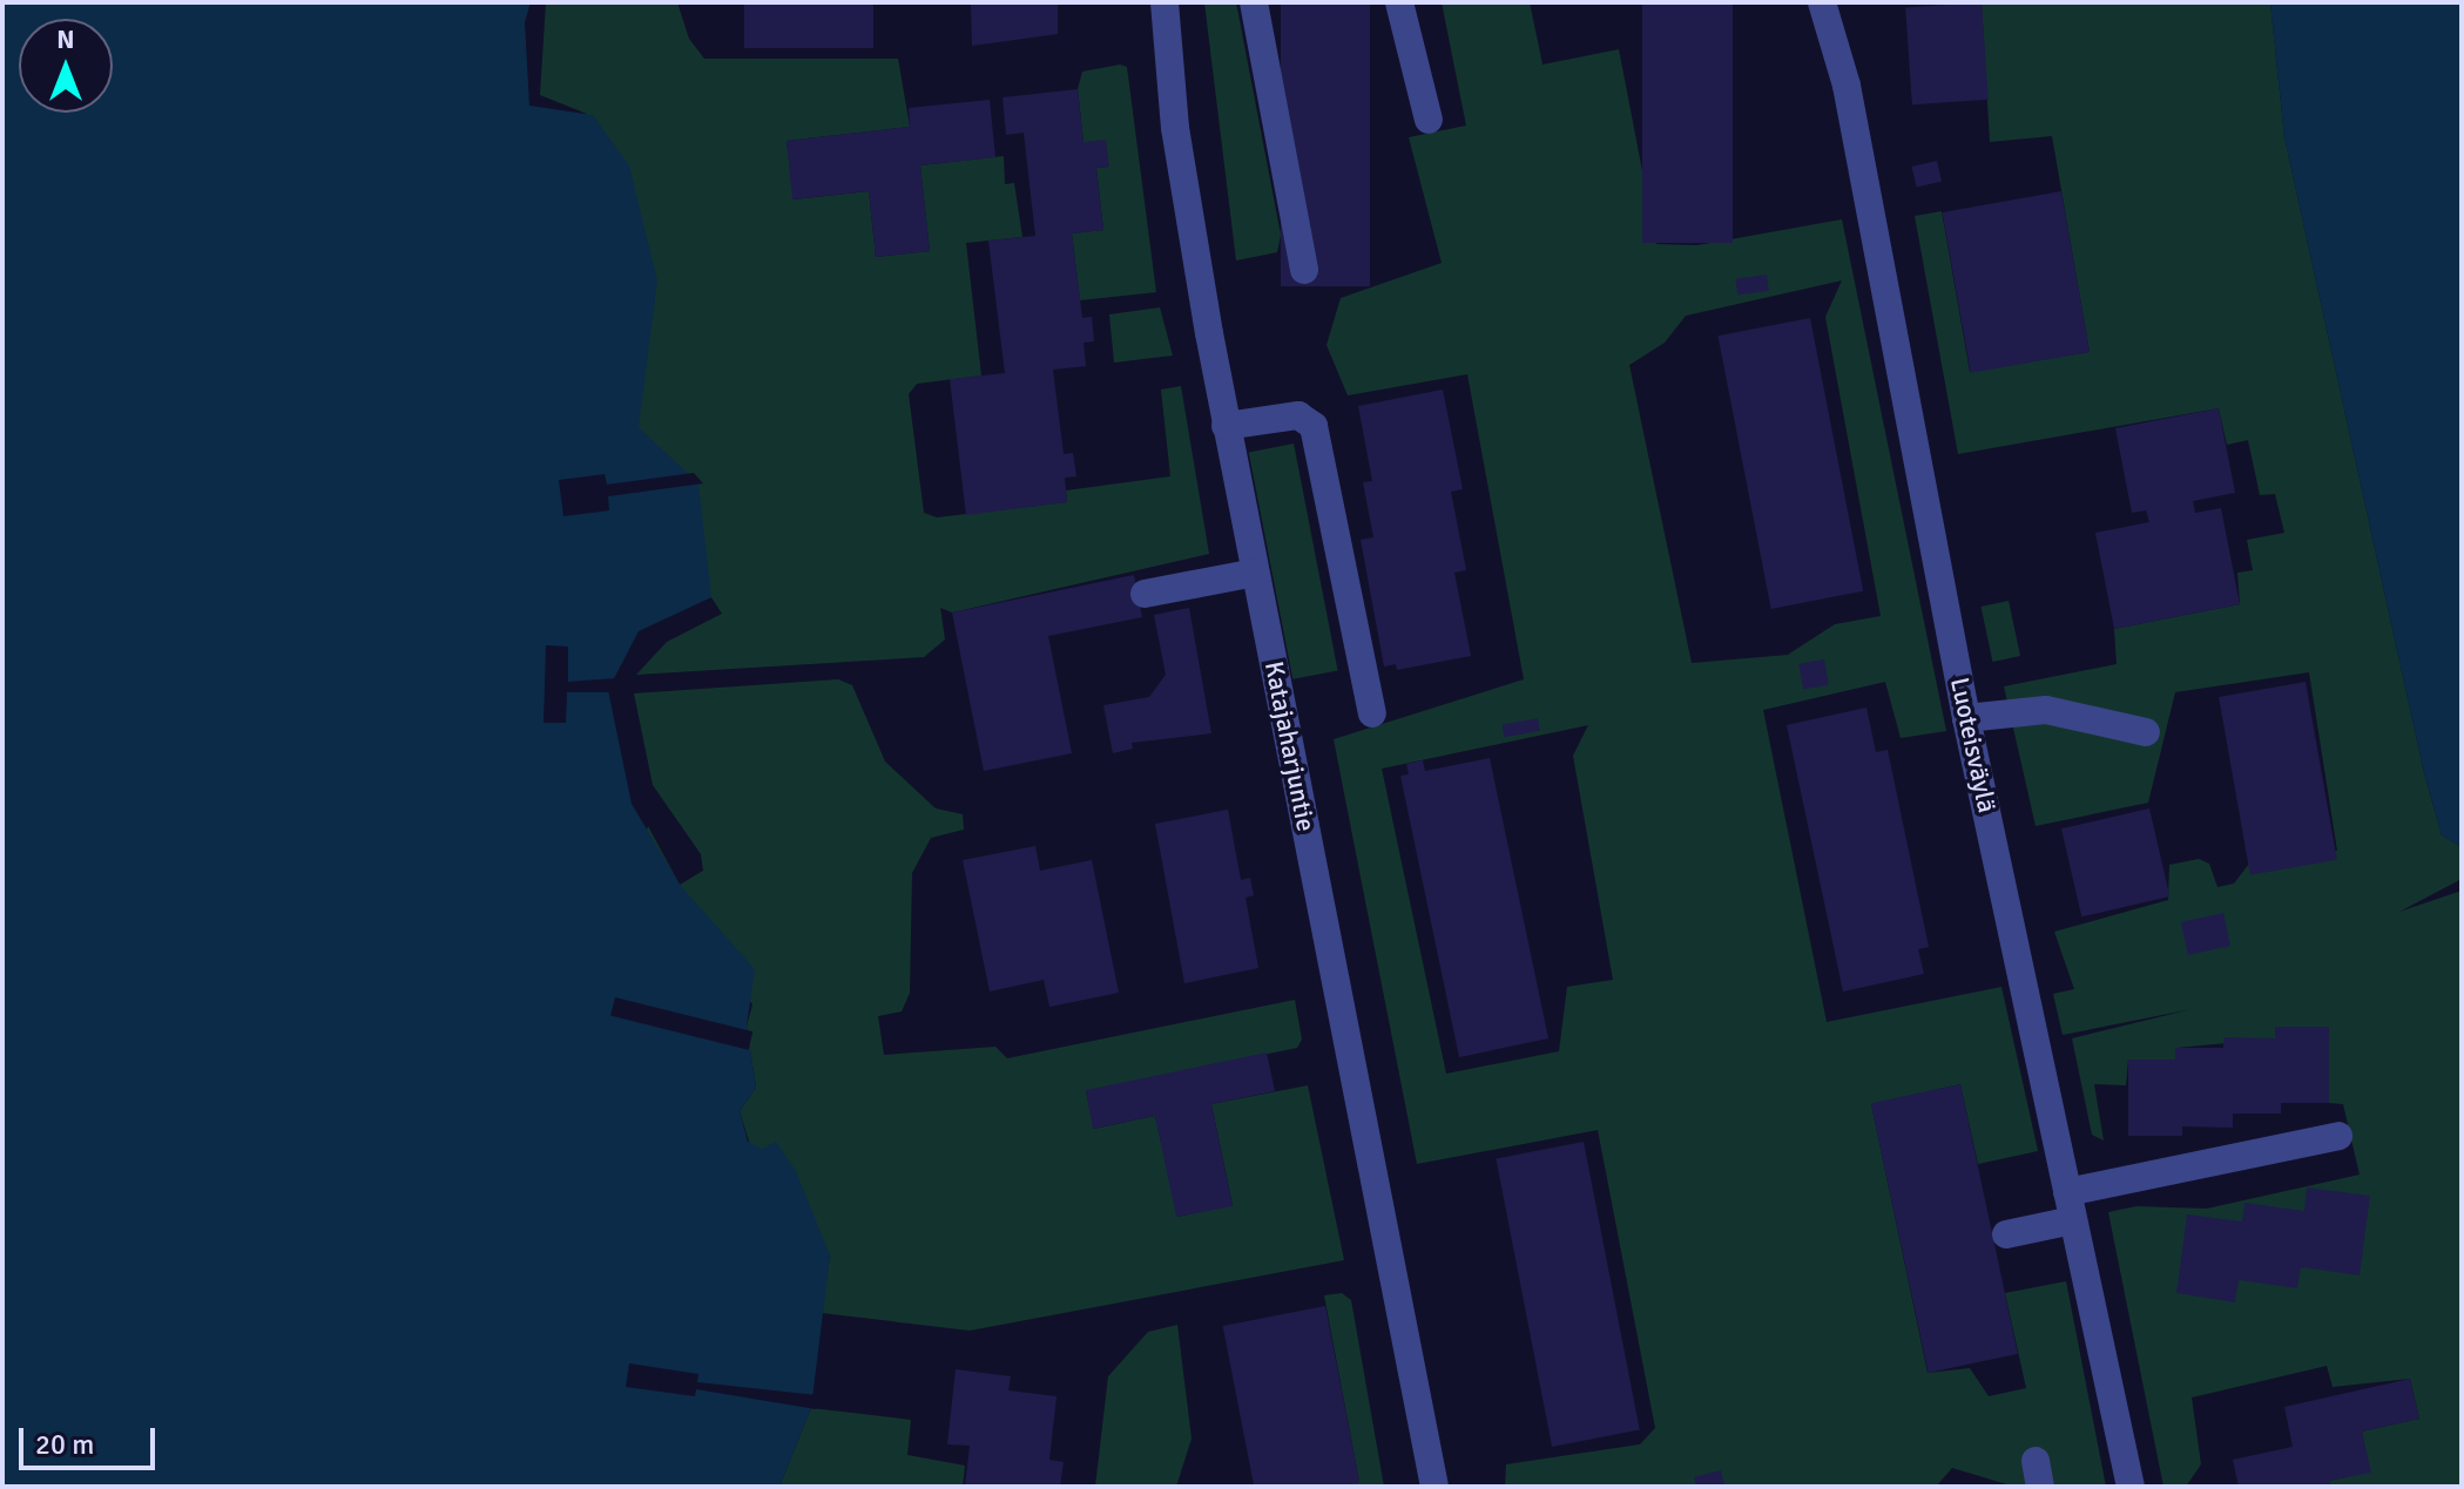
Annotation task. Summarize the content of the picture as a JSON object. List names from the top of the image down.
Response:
{
  "streets": {
    "street": ["Luoteisväylä", "Katajaharjuntie"]
  },
  "scale_bar": "20 m",
  "north": "top"
}
